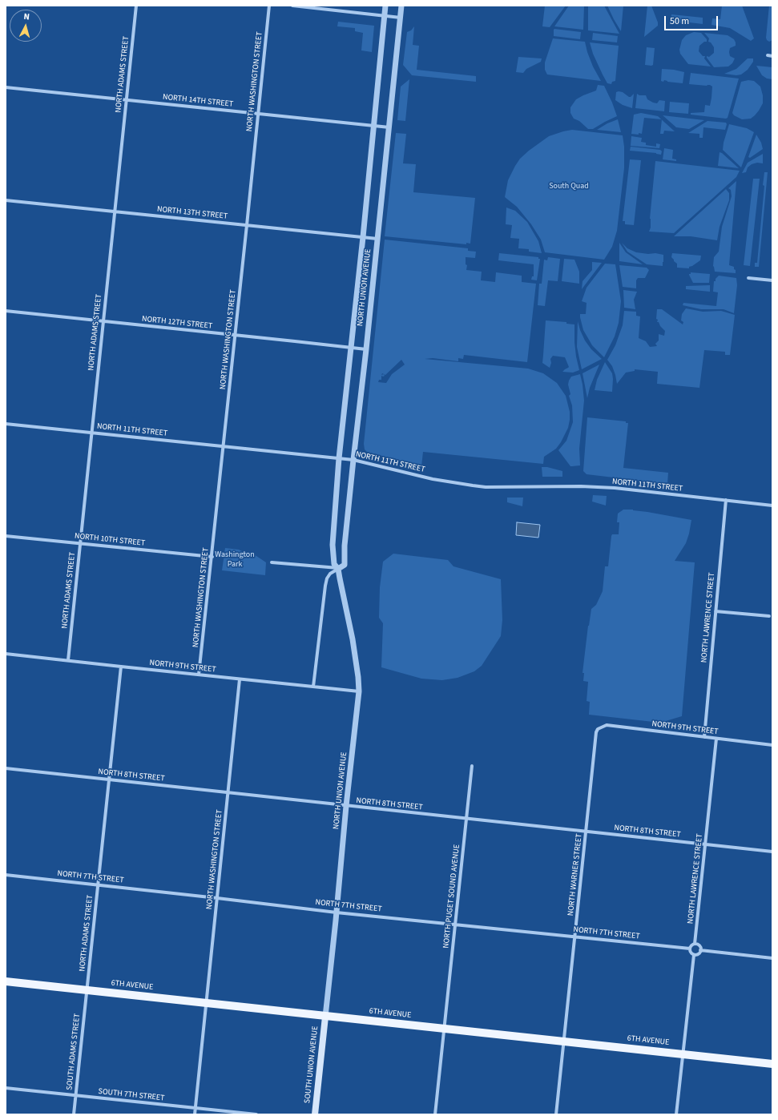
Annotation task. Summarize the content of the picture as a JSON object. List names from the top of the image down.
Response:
{
  "streets": {
    "main road": ["6TH AVENUE", "SOUTH UNION AVENUE"],
    "street": [
      "NORTH ADAMS STREET",
      "NORTH WASHINGTON STREET",
      "NORTH 14TH STREET",
      "NORTH 13TH STREET",
      "NORTH UNION AVENUE",
      "NORTH 12TH STREET",
      "NORTH 11TH STREET",
      "NORTH 10TH STREET",
      "NORTH LAWRENCE STREET",
      "NORTH 9TH STREET",
      "NORTH 8TH STREET",
      "NORTH WARNER STREET",
      "NORTH 7TH STREET",
      "NORTH PUGET SOUND AVENUE",
      "SOUTH ADAMS STREET",
      "SOUTH 7TH STREET"
    ]
  },
  "crossings": [
    ["NORTH ADAMS STREET", "NORTH 14TH STREET"],
    ["NORTH ADAMS STREET", "NORTH 13TH STREET"],
    ["NORTH ADAMS STREET", "NORTH 12TH STREET"],
    ["NORTH ADAMS STREET", "NORTH 11TH STREET"],
    ["NORTH ADAMS STREET", "NORTH 10TH STREET"],
    ["NORTH ADAMS STREET", "NORTH 9TH STREET"],
    ["NORTH ADAMS STREET", "NORTH 8TH STREET"],
    ["NORTH ADAMS STREET", "NORTH 7TH STREET"],
    ["NORTH ADAMS STREET", "6TH AVENUE"],
    ["NORTH ADAMS STREET", "SOUTH ADAMS STREET"],
    ["NORTH WASHINGTON STREET", "NORTH 14TH STREET"],
    ["NORTH WASHINGTON STREET", "NORTH 13TH STREET"],
    ["NORTH WASHINGTON STREET", "NORTH 12TH STREET"],
    ["NORTH WASHINGTON STREET", "NORTH 11TH STREET"],
    ["NORTH WASHINGTON STREET", "NORTH 10TH STREET"],
    ["NORTH WASHINGTON STREET", "NORTH 9TH STREET"],
    ["NORTH WASHINGTON STREET", "NORTH 8TH STREET"],
    ["NORTH WASHINGTON STREET", "NORTH 7TH STREET"],
    ["NORTH WASHINGTON STREET", "6TH AVENUE"],
    ["NORTH WASHINGTON STREET", "SOUTH 7TH STREET"],
    ["NORTH 14TH STREET", "NORTH UNION AVENUE"],
    ["NORTH 13TH STREET", "NORTH UNION AVENUE"],
    ["NORTH UNION AVENUE", "NORTH 12TH STREET"],
    ["NORTH UNION AVENUE", "NORTH 11TH STREET"],
    ["NORTH UNION AVENUE", "NORTH 9TH STREET"],
    ["NORTH UNION AVENUE", "NORTH 8TH STREET"],
    ["NORTH UNION AVENUE", "NORTH 7TH STREET"],
    ["NORTH UNION AVENUE", "6TH AVENUE"],
    ["NORTH UNION AVENUE", "SOUTH UNION AVENUE"],
    ["NORTH 11TH STREET", "NORTH LAWRENCE STREET"],
    ["NORTH LAWRENCE STREET", "NORTH 9TH STREET"],
    ["NORTH LAWRENCE STREET", "NORTH 8TH STREET"],
    ["NORTH LAWRENCE STREET", "NORTH 7TH STREET"],
    ["NORTH 9TH STREET", "NORTH WARNER STREET"],
    ["NORTH 8TH STREET", "NORTH WARNER STREET"],
    ["NORTH 8TH STREET", "NORTH PUGET SOUND AVENUE"],
    ["NORTH WARNER STREET", "NORTH 7TH STREET"],
    ["NORTH WARNER STREET", "6TH AVENUE"],
    ["NORTH 7TH STREET", "NORTH PUGET SOUND AVENUE"],
    ["NORTH PUGET SOUND AVENUE", "6TH AVENUE"],
    ["6TH AVENUE", "SOUTH ADAMS STREET"],
    ["6TH AVENUE", "SOUTH UNION AVENUE"],
    ["SOUTH ADAMS STREET", "SOUTH 7TH STREET"]
  ],
  "parks": ["South Quad", "Washington Park"],
  "scale_bar": "50 m",
  "north": "top"
}
